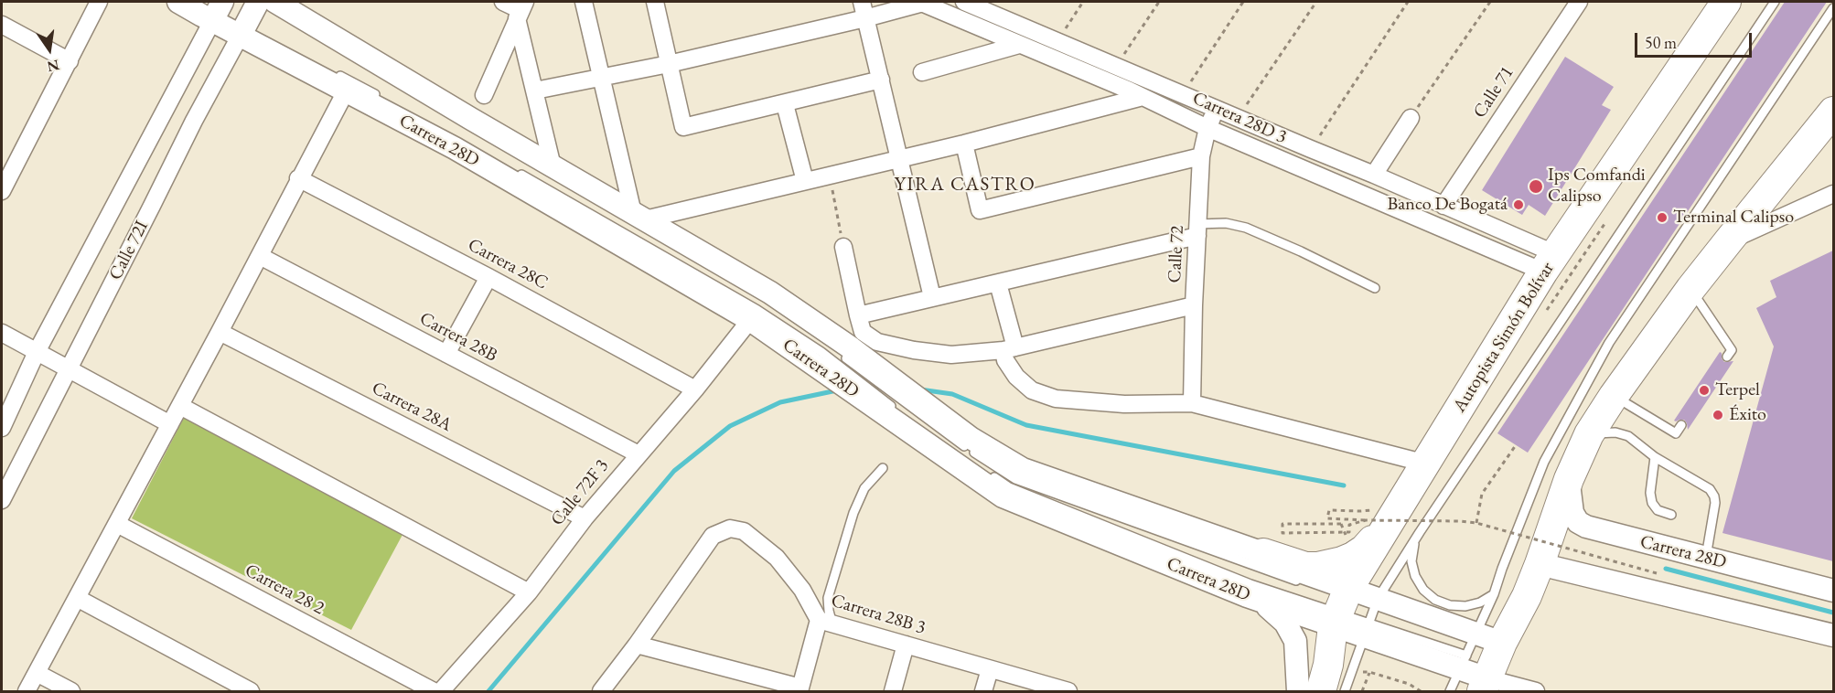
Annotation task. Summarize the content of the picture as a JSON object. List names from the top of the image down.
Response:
{
  "streets": {
    "highway": ["Autopista Simón Bolívar"],
    "street": [
      "Calle 71",
      "Carrera 28D 3",
      "Carrera 28D",
      "Calle 72I",
      "Calle 72",
      "Carrera 28C",
      "Carrera 28B",
      "Carrera 28A",
      "Calle 72F 3",
      "Carrera 28 2",
      "Carrera 28B 3"
    ]
  },
  "crossings": [
    ["Calle 71", "Carrera 28D 3"],
    ["Carrera 28D 3", "Calle 72"],
    ["Carrera 28D 3", "Autopista Simón Bolívar"],
    ["Carrera 28D", "Calle 72I"],
    ["Carrera 28D", "Autopista Simón Bolívar"],
    ["Carrera 28D", "Calle 72F 3"],
    ["Carrera 28C", "Calle 72F 3"],
    ["Carrera 28B", "Calle 72F 3"],
    ["Carrera 28A", "Calle 72F 3"]
  ],
  "districts": ["YIRA CASTRO"],
  "places": [
    "Ips Comfandi Calipso",
    "Banco De Bogatá",
    "Terminal Calipso",
    "Terpel",
    "Éxito"
  ],
  "scale_bar": "50 m",
  "north": "bottom"
}
